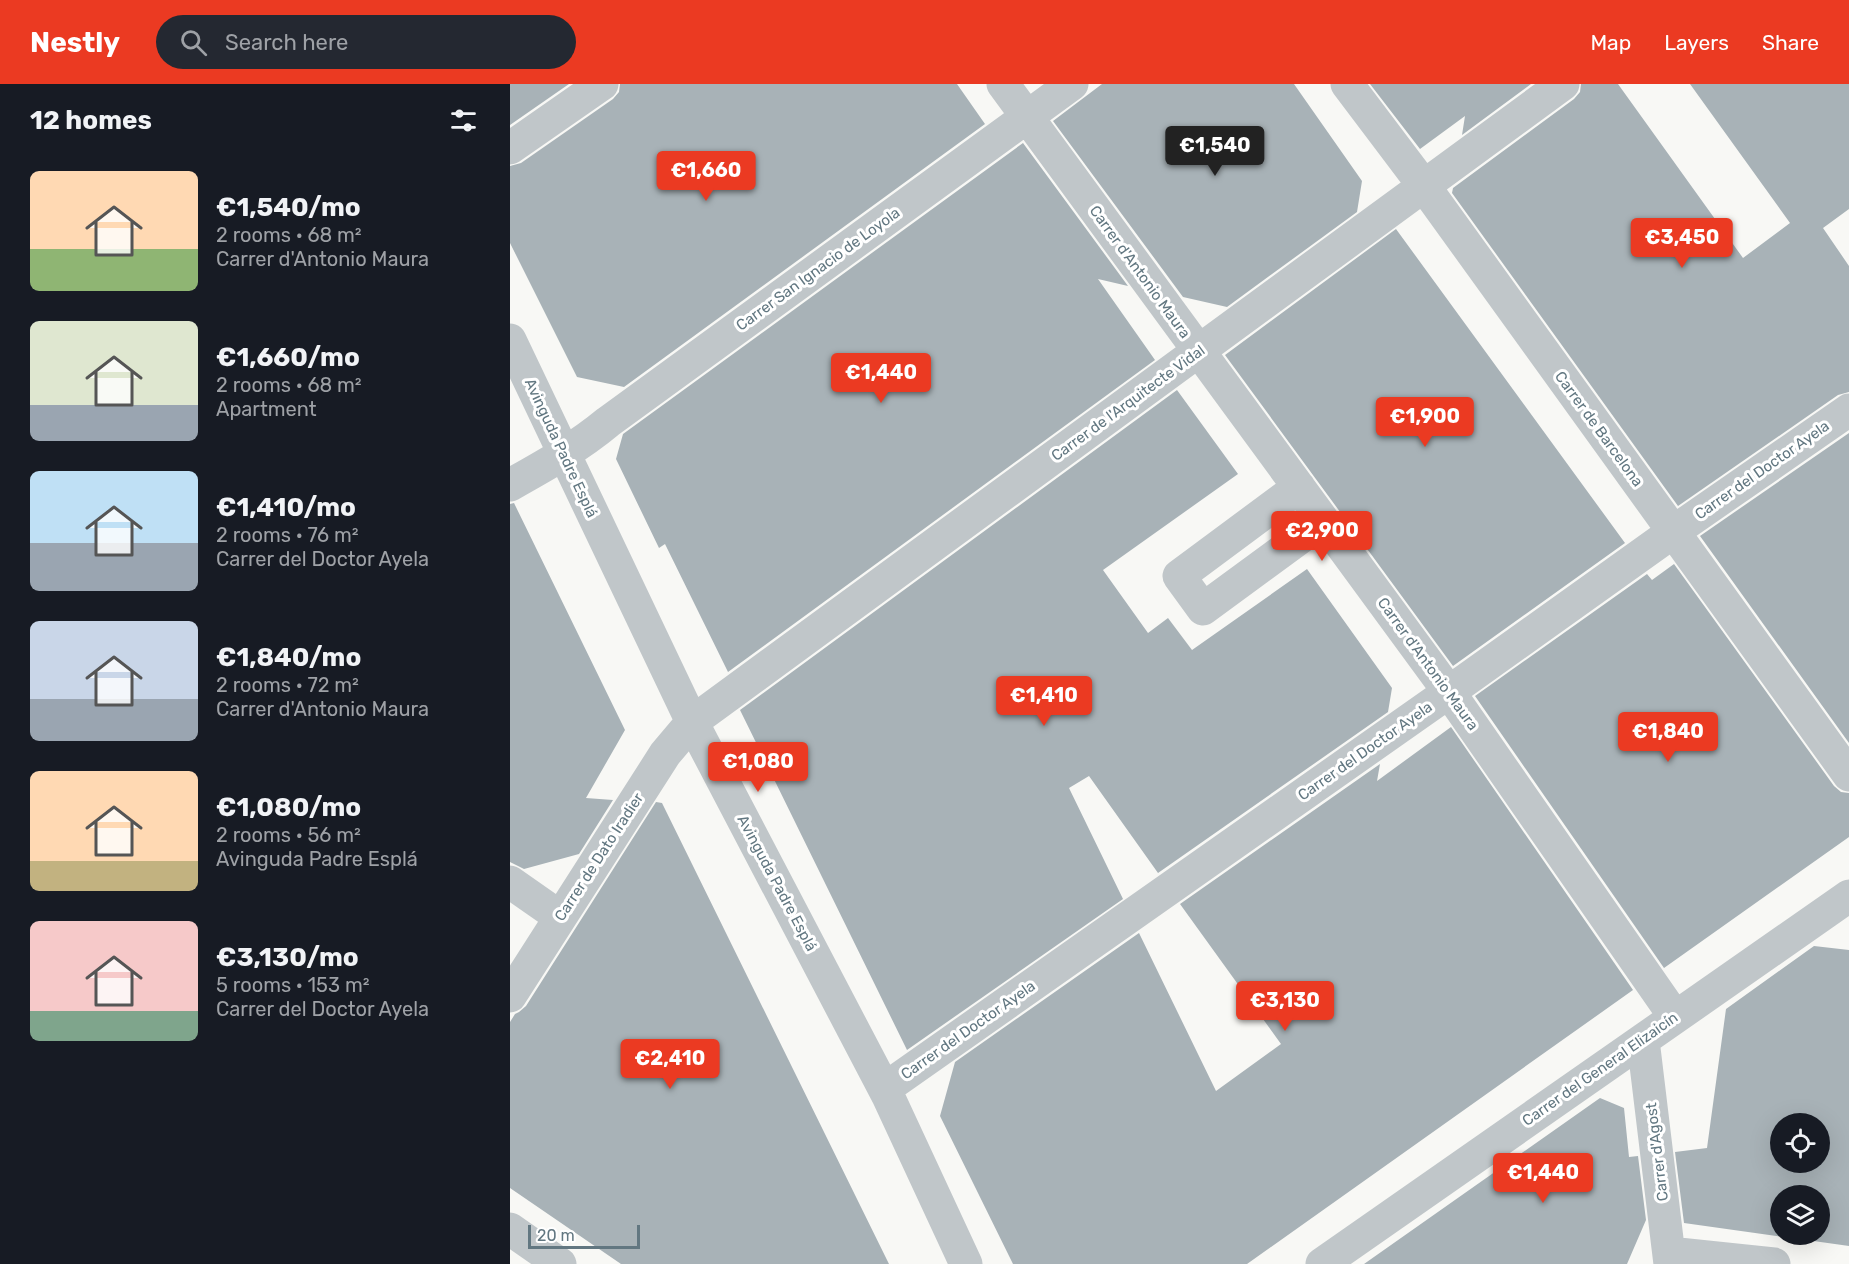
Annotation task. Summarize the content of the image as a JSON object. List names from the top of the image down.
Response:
{
  "streets": {
    "street": [
      "Carrer San Ignacio de Loyola",
      "Carrer d'Antonio Maura",
      "Carrer de l'Arquitecte Vidal",
      "Carrer de Barcelona",
      "Avinguda Padre Esplá",
      "Carrer del Doctor Ayela",
      "Carrer de Dato Iradier",
      "Carrer del General Elizaicín",
      "Carrer d'Agost"
    ]
  },
  "crossings": [
    ["Carrer San Ignacio de Loyola", "Carrer d'Antonio Maura"],
    ["Carrer San Ignacio de Loyola", "Avinguda Padre Esplá"],
    ["Carrer d'Antonio Maura", "Carrer de l'Arquitecte Vidal"],
    ["Carrer d'Antonio Maura", "Carrer del Doctor Ayela"],
    ["Carrer d'Antonio Maura", "Carrer del General Elizaicín"],
    ["Carrer de l'Arquitecte Vidal", "Carrer de Barcelona"],
    ["Carrer de l'Arquitecte Vidal", "Avinguda Padre Esplá"],
    ["Carrer de l'Arquitecte Vidal", "Carrer de Dato Iradier"],
    ["Carrer de Barcelona", "Carrer del Doctor Ayela"],
    ["Avinguda Padre Esplá", "Carrer del Doctor Ayela"],
    ["Avinguda Padre Esplá", "Carrer de Dato Iradier"],
    ["Carrer del General Elizaicín", "Carrer d'Agost"]
  ],
  "scale_bar": "20 m",
  "page": {
    "header": "Nestly",
    "search": "Search here",
    "nav": ["Map", "Layers", "Share"],
    "heading": "12 homes",
    "price": [
      "€1,540",
      "€1,660",
      "€3,450",
      "€1,440",
      "€1,900",
      "€2,900",
      "€1,410",
      "€1,840",
      "€1,080",
      "€3,130",
      "€2,410",
      "€1,440"
    ],
    "list": [
      {
        "name": "€1,540/mo",
        "note": "2 rooms · 68 m² · Carrer d'Antonio Maura"
      },
      {
        "name": "€1,660/mo",
        "note": "2 rooms · 68 m² · Apartment"
      },
      {
        "name": "€1,410/mo",
        "note": "2 rooms · 76 m² · Carrer del Doctor Ayela"
      },
      {
        "name": "€1,840/mo",
        "note": "2 rooms · 72 m² · Carrer d'Antonio Maura"
      },
      {
        "name": "€1,080/mo",
        "note": "2 rooms · 56 m² · Avinguda Padre Esplá"
      },
      {
        "name": "€3,130/mo",
        "note": "5 rooms · 153 m² · Carrer del Doctor Ayela"
      }
    ],
    "scale": "20 m"
  }
}
